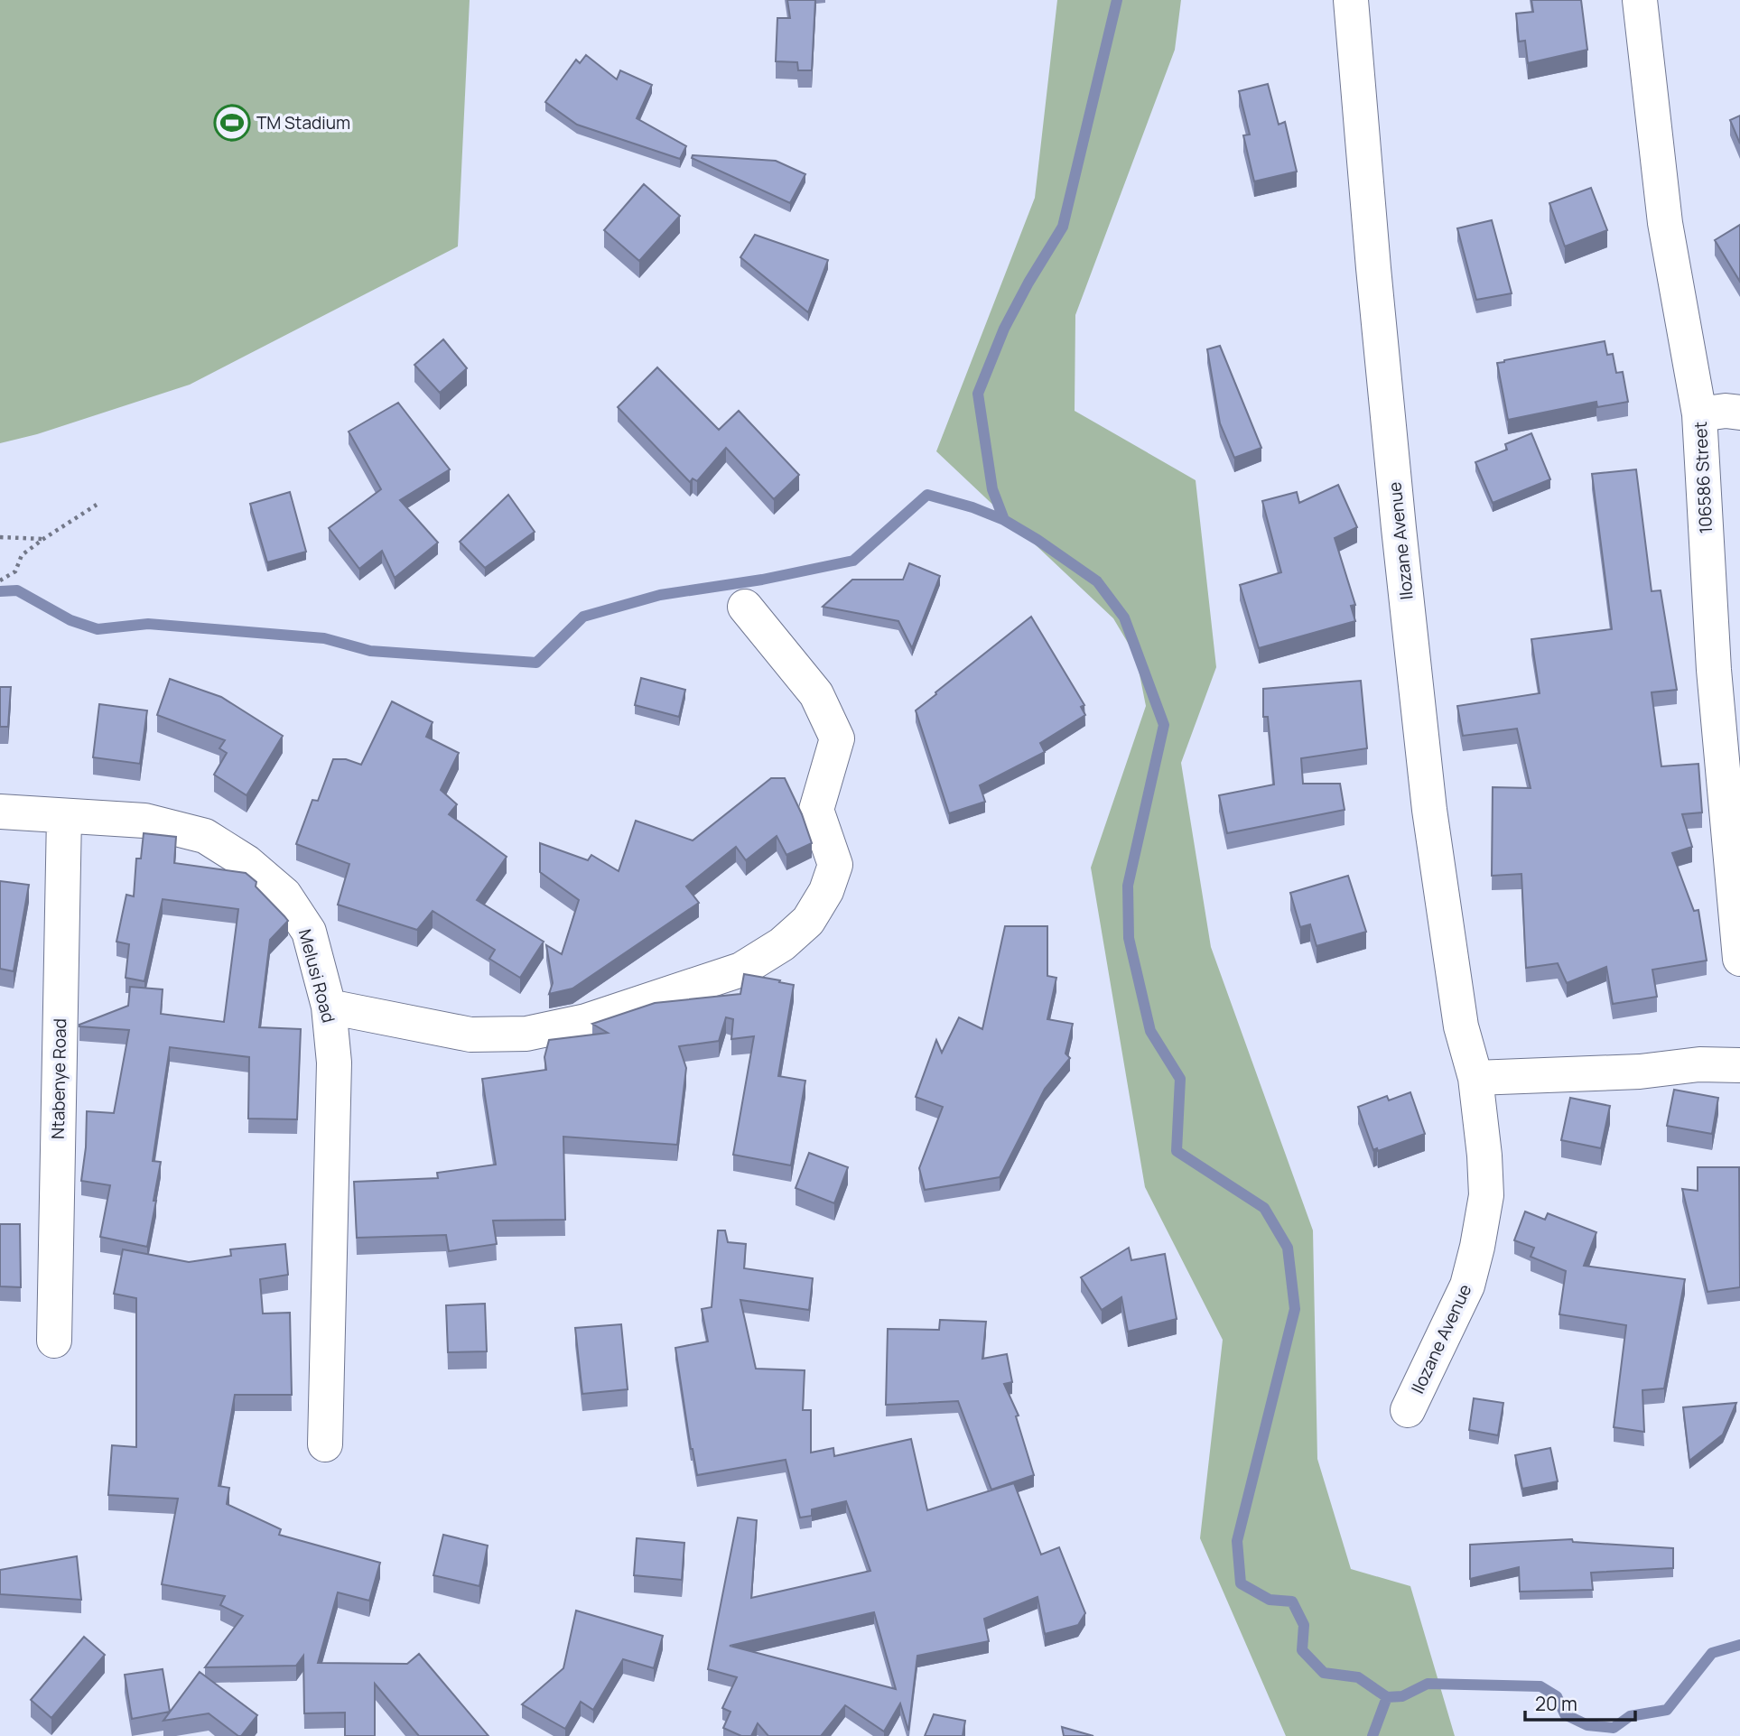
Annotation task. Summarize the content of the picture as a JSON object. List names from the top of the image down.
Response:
{
  "streets": {
    "street": [
      "106586 Street",
      "Ilozane Avenue",
      "Melusi Road",
      "Ntabenye Road"
    ]
  },
  "crossings": [
    ["Melusi Road", "Ntabenye Road"]
  ],
  "places": {
    "sports": ["TM Stadium"]
  },
  "scale_bar": "20 m"
}
